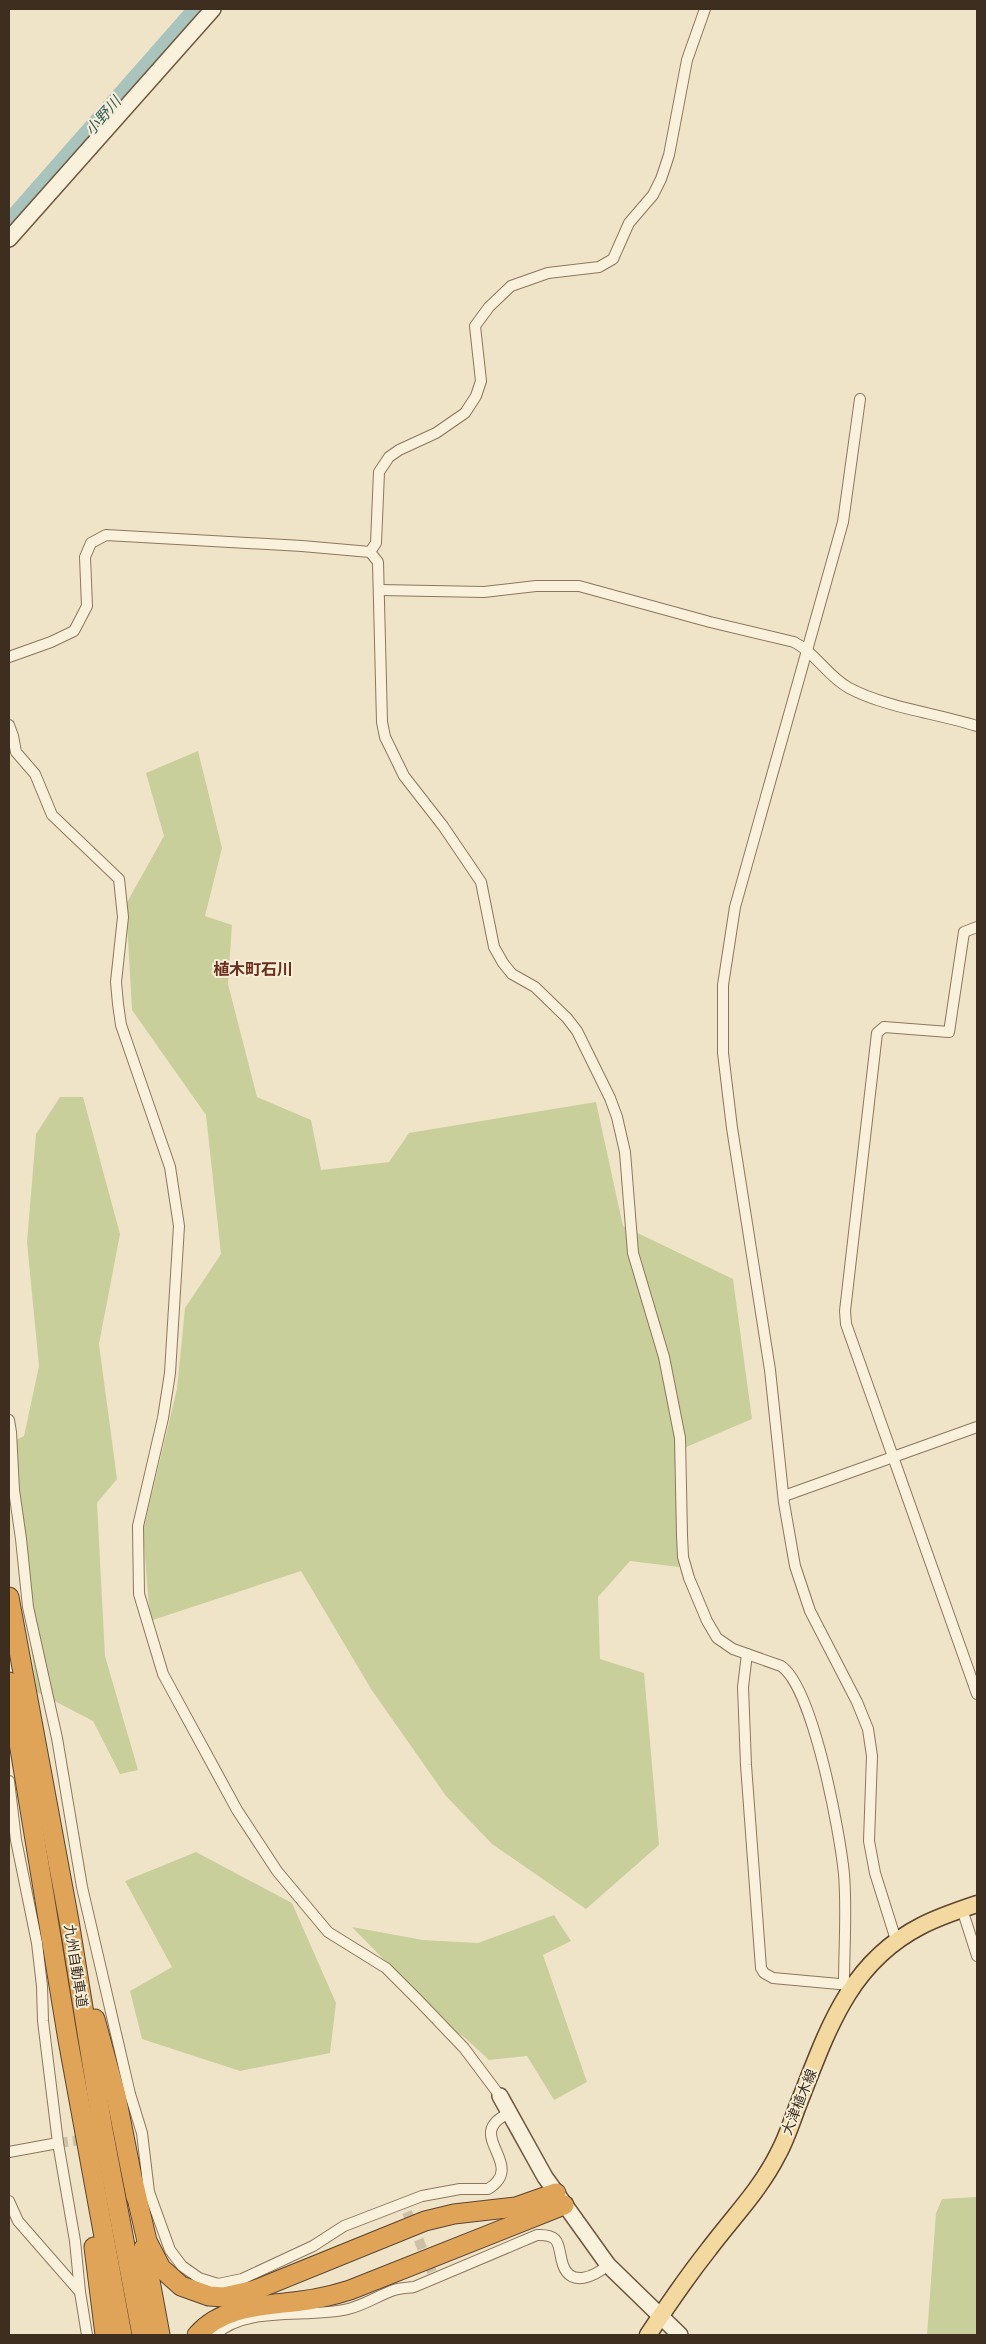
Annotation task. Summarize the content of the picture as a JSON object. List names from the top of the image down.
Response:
{
  "streets": {
    "highway": ["九州自動車道"],
    "main road": ["大津植木線"]
  },
  "districts": ["植木町石川"],
  "water": ["小野川"]
}
